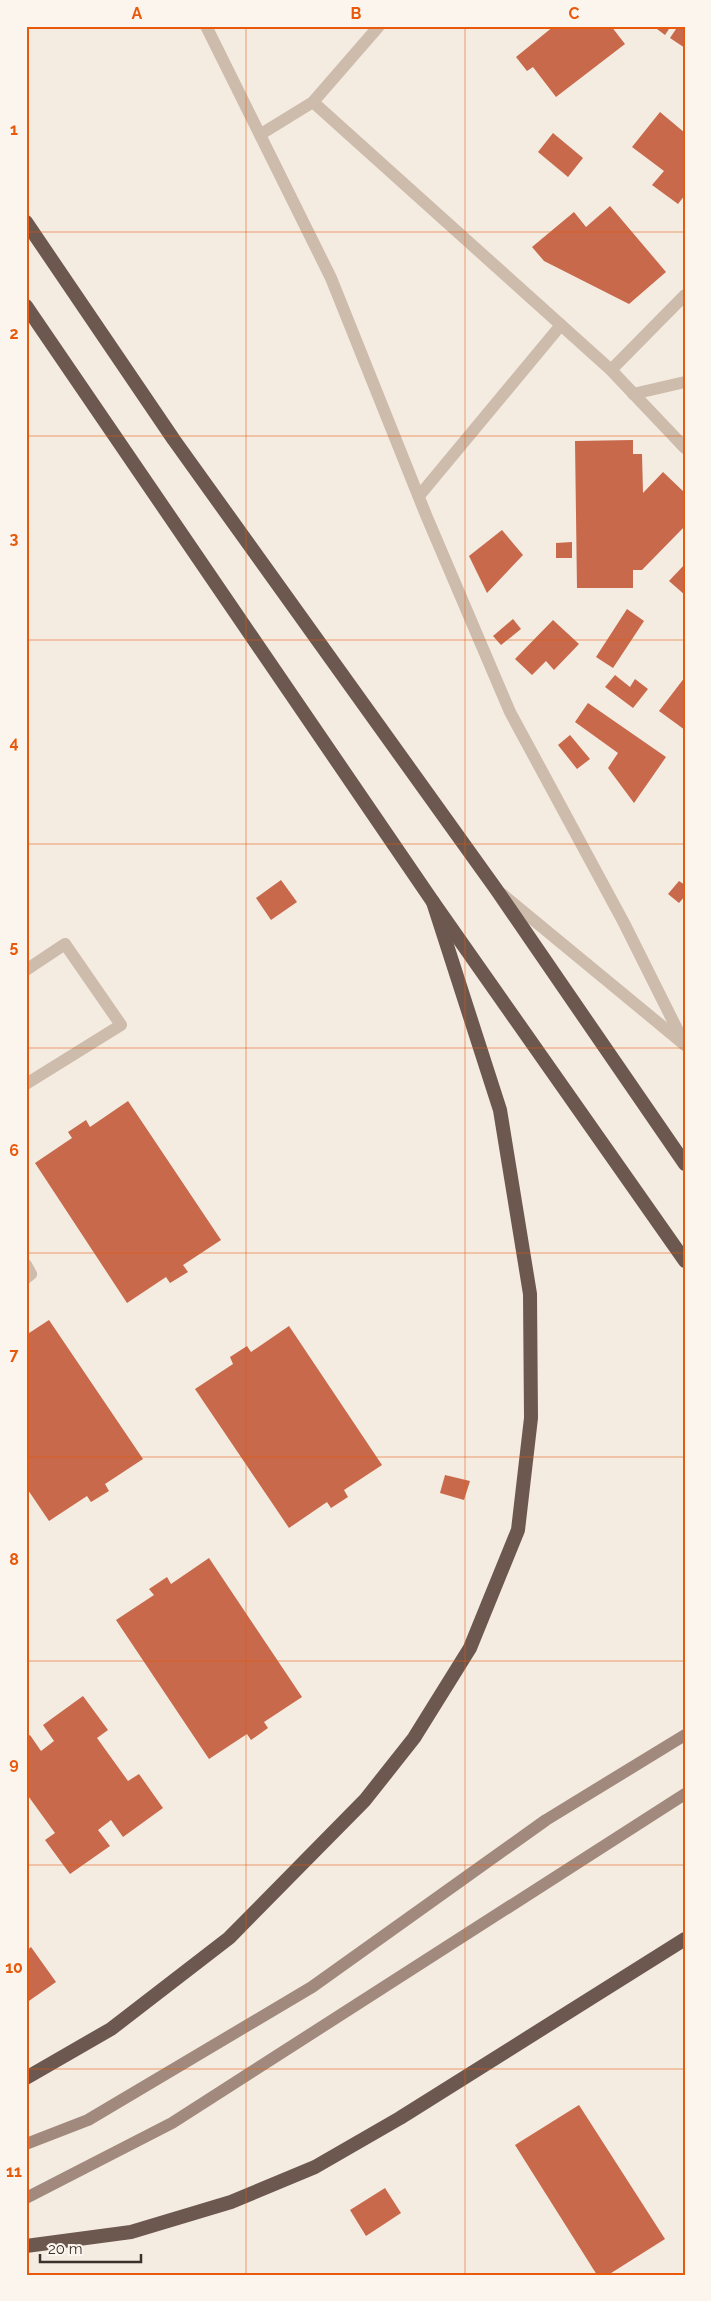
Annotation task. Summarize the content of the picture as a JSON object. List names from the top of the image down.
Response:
{
  "scale_bar": "20 m",
  "grid": {
    "columns": ["A", "B", "C"],
    "rows": [
      "1",
      "2",
      "3",
      "4",
      "5",
      "6",
      "7",
      "8",
      "9",
      "10",
      "11"
    ]
  }
}
